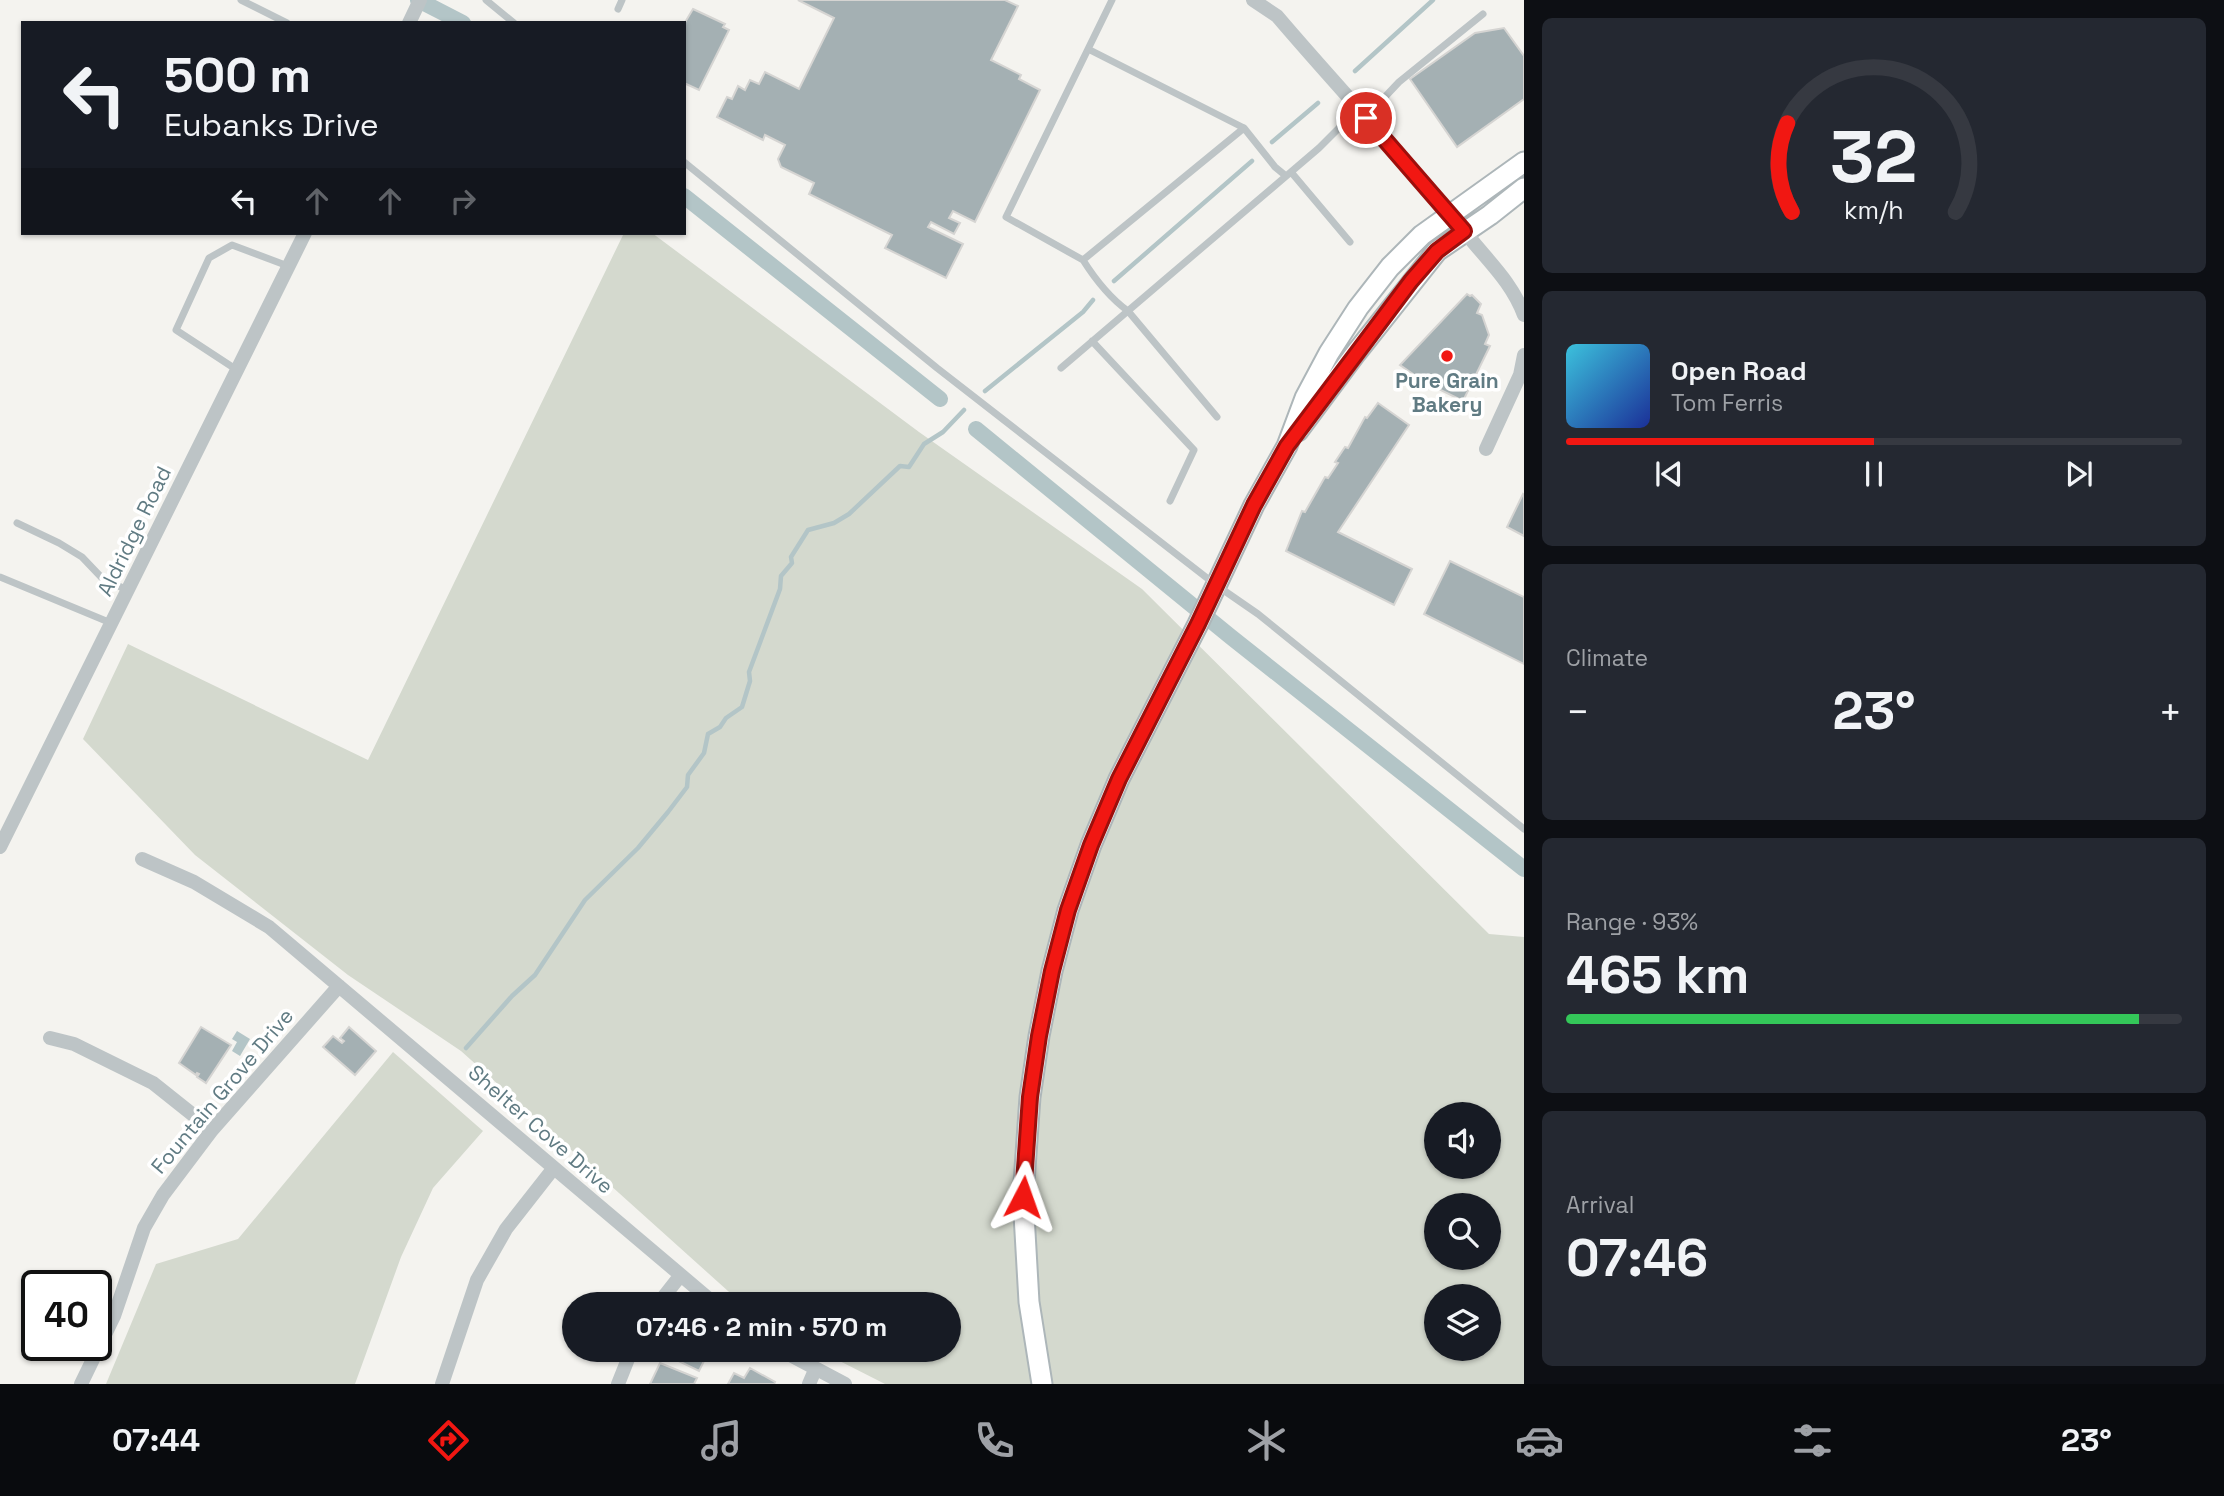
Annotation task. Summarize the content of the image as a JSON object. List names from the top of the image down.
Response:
{
  "streets": {
    "street": ["Aldridge Road", "Fountain Grove Drive", "Shelter Cove Drive"]
  },
  "crossings": [
    ["Fountain Grove Drive", "Shelter Cove Drive"]
  ],
  "places": ["Pure Grain Bakery"],
  "page": {
    "turn": ["500 m", "Eubanks Drive"],
    "song": ["Open Road", "Tom Ferris"],
    "tile": [
      "Climate",
      ["Range · 93%", "465 km"],
      ["Arrival", "07:46"]
    ],
    "heat": ["−", "23°", "+"],
    "limit": "40",
    "trip": "07:46 · 2 min · 570 m",
    "tabs": ["07:44", "23°"],
    "gauge": ["32", "km/h"]
  }
}
